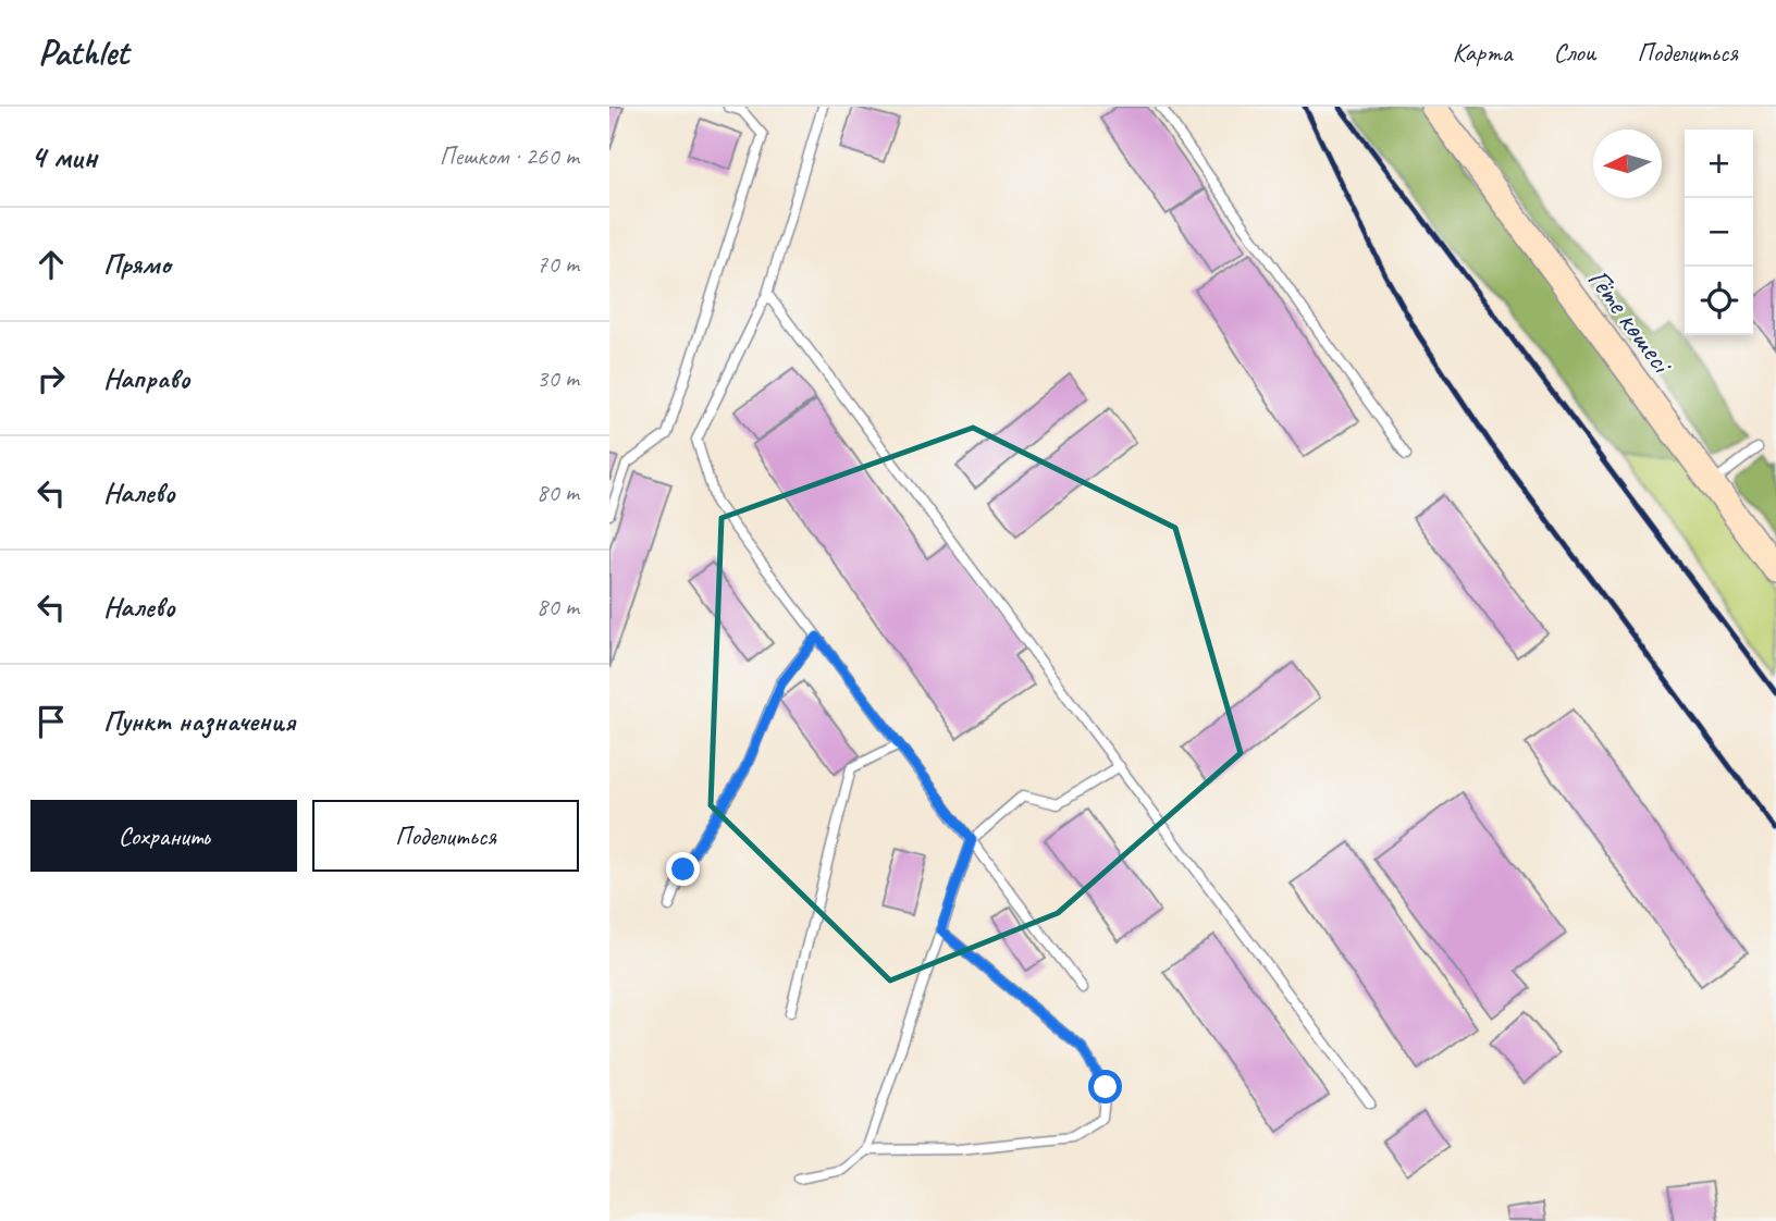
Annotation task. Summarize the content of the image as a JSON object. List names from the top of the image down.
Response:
{
  "streets": {
    "main road": ["Гёте көшесі"]
  },
  "north": "left",
  "page": {
    "header": "Pathlet",
    "nav": ["Карта", "Слои", "Поделиться"],
    "heading": ["4 мин", "Пешком · 260 m"],
    "map_buttons": ["+", "−"],
    "list": [
      ["Прямо", "70 m"],
      ["Направо", "30 m"],
      ["Налево", "80 m"],
      ["Налево", "80 m"],
      "Пункт назначения"
    ],
    "buttons": ["Сохранить", "Поделиться"]
  }
}
